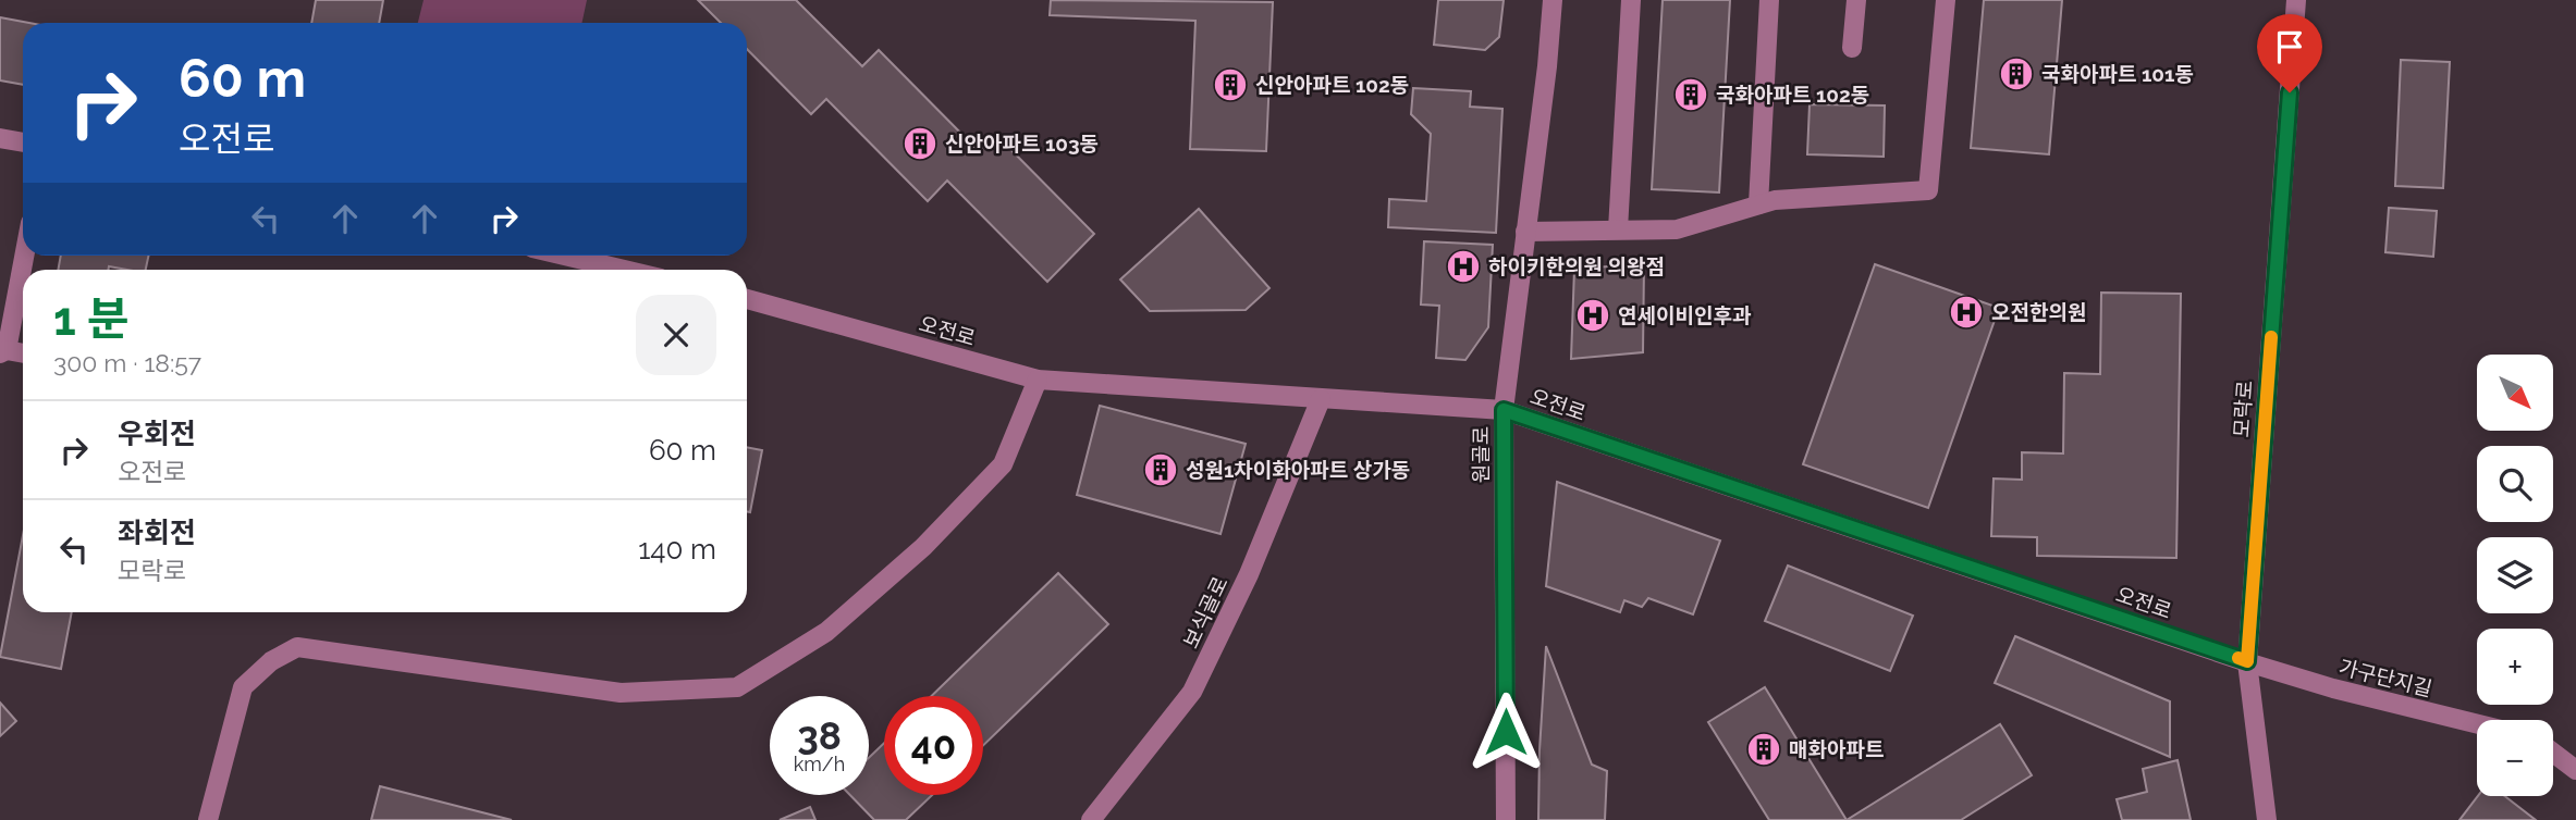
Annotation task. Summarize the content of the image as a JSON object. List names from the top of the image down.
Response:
{
  "streets": {
    "street": [
      "오전로",
      "모락로",
      "원골로",
      "보식골로",
      "가구단지길"
    ]
  },
  "crossings": [
    ["오전로", "모락로"],
    ["오전로", "원골로"],
    ["오전로", "보식골로"],
    ["오전로", "가구단지길"],
    ["모락로", "가구단지길"]
  ],
  "places": {
    "building": [
      "국화아파트 101동",
      "신안아파트 102동",
      "국화아파트 102동",
      "신안아파트 103동",
      "성원1차이화아파트 상가동",
      "매화아파트"
    ],
    "hospital": ["하이키한의원 의왕점", "오전한의원", "연세이비인후과"]
  },
  "north": "bottom right",
  "page": {
    "turn": ["60 m", "오전로"],
    "heading": ["1 분", "300 m · 18:57"],
    "map_buttons": ["+", "−"],
    "list": [
      {
        "name": "우회전",
        "note": "오전로",
        "value": "60 m"
      },
      {
        "name": "좌회전",
        "note": "모락로",
        "value": "140 m"
      }
    ],
    "speed": "38 km/h",
    "limit": "40"
  }
}
